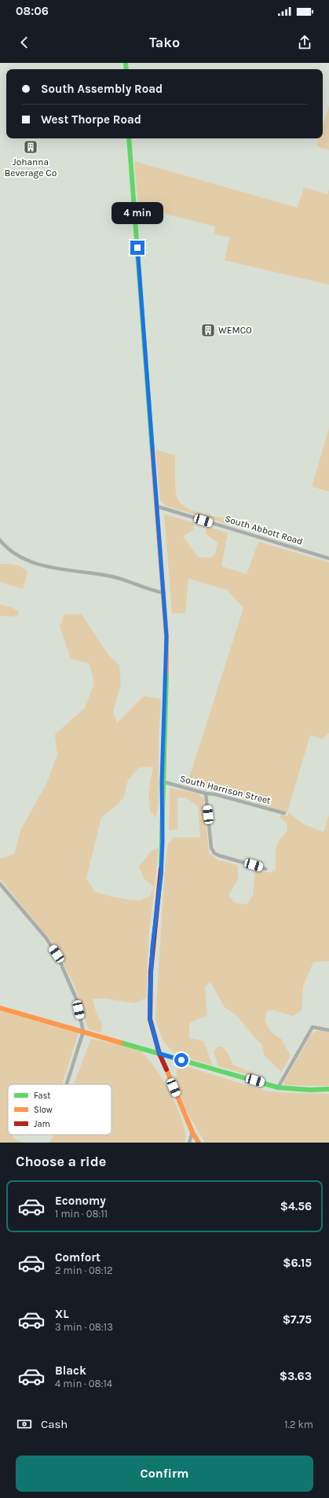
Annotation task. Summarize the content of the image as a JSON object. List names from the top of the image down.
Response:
{
  "streets": {
    "street": ["South Abbott Road", "South Harrison Street"]
  },
  "places": {
    "building": ["Johanna Beverage Co", "WEMCO"]
  },
  "legend": ["Fast", "Slow", "Jam"],
  "page": {
    "status": "08:06",
    "header": "Tako",
    "banner": ["South Assembly Road", "West Thorpe Road"],
    "bubble": "4 min",
    "heading": "Choose a ride",
    "list": [
      {
        "name": "Economy",
        "note": "1 min · 08:11",
        "value": "$4.56"
      },
      {
        "name": "Comfort",
        "note": "2 min · 08:12",
        "value": "$6.15"
      },
      {
        "name": "XL",
        "note": "3 min · 08:13",
        "value": "$7.75"
      },
      {
        "name": "Black",
        "note": "4 min · 08:14",
        "value": "$3.63"
      }
    ],
    "pay": ["Cash", "1.2 km"],
    "buttons": "Confirm"
  }
}
